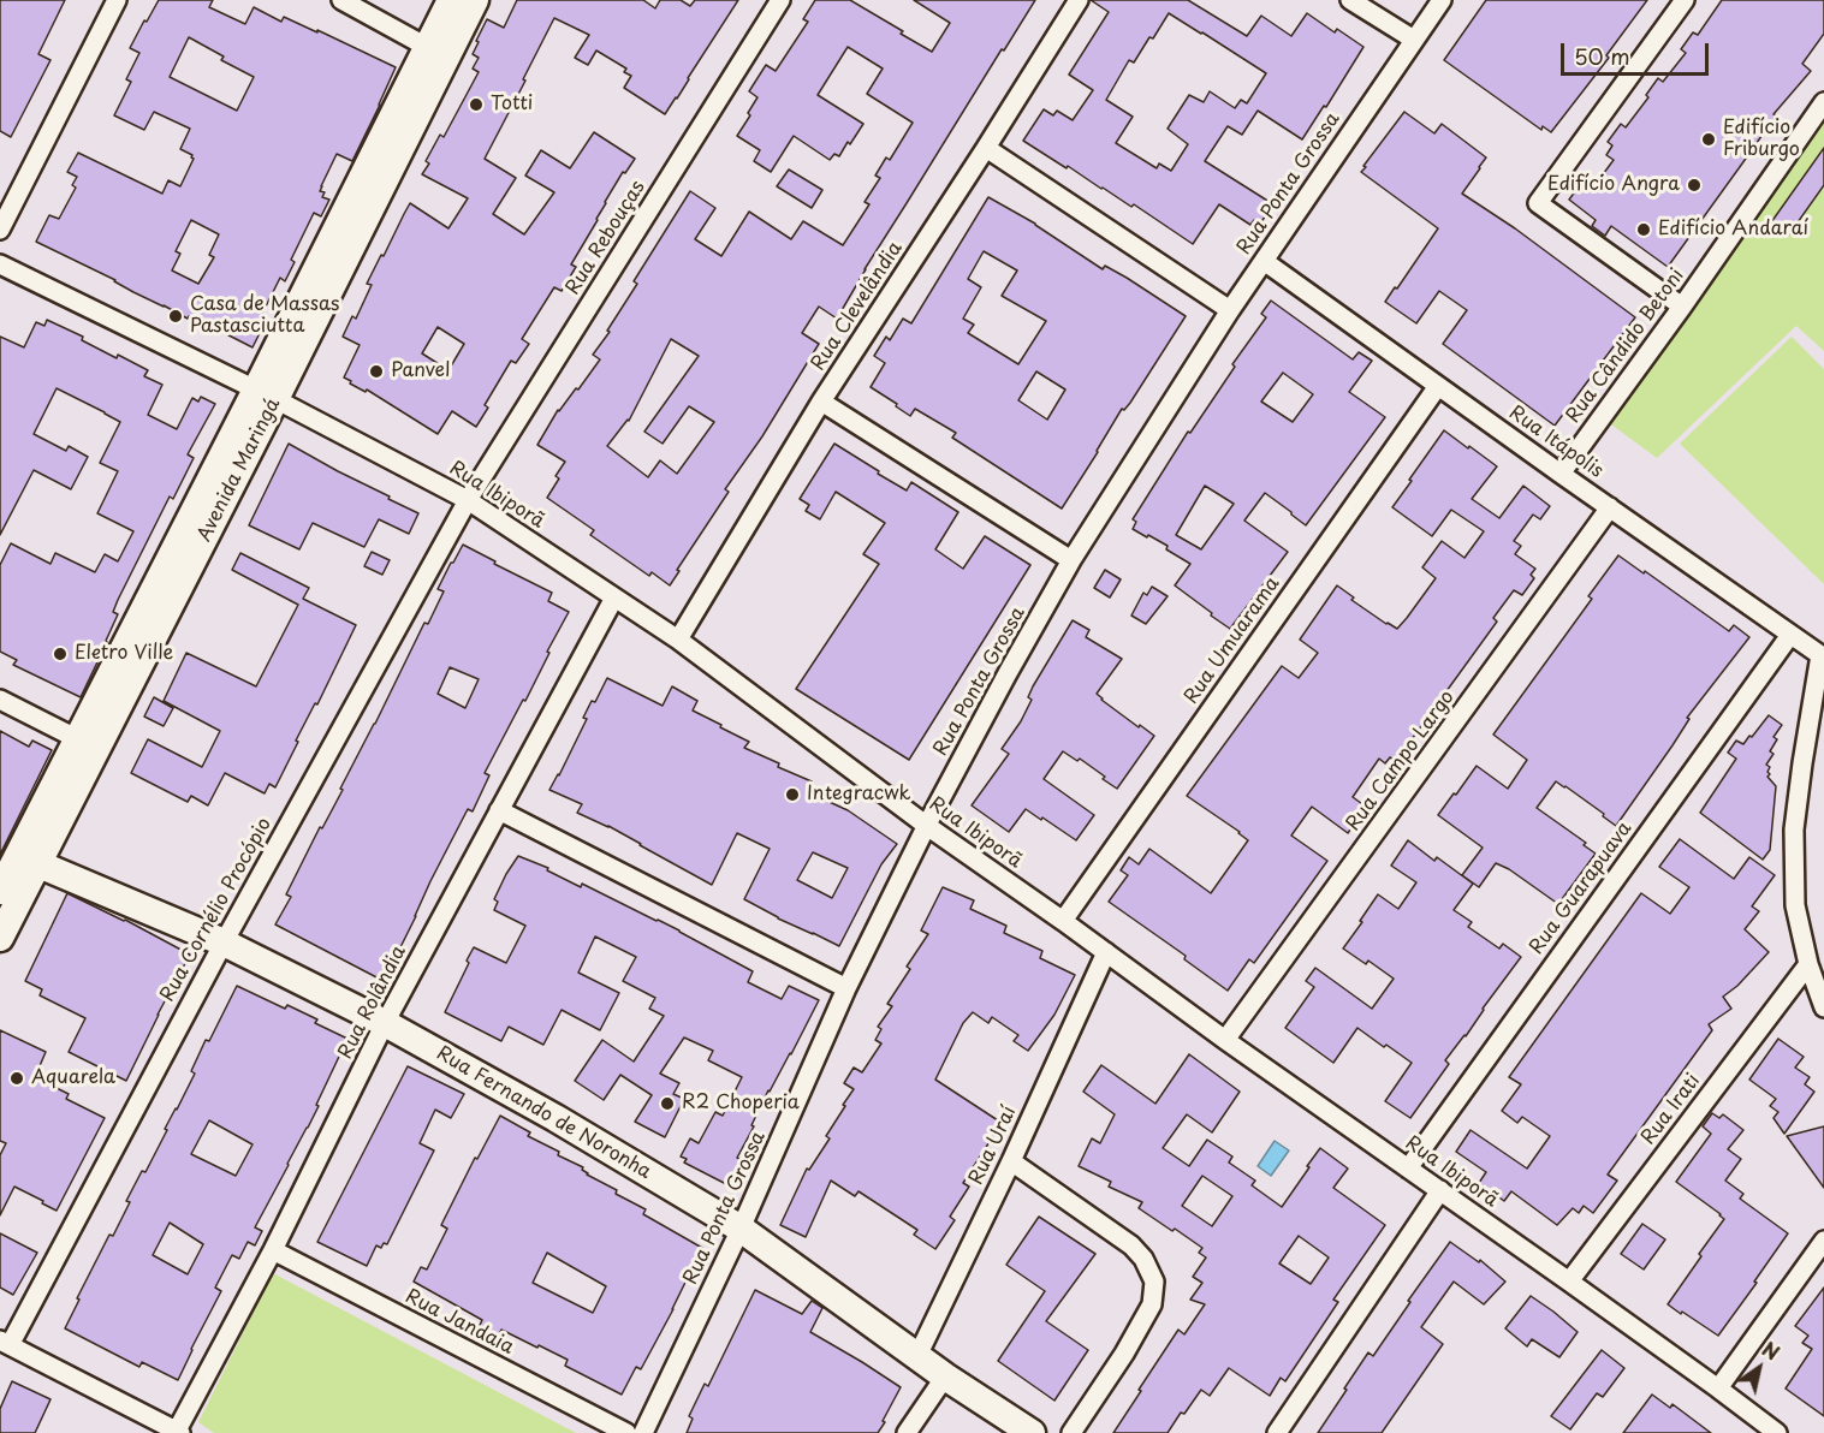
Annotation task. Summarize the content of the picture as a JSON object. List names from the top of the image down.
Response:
{
  "streets": {
    "main road": ["Avenida Maringá", "Rua Fernando de Noronha"],
    "street": [
      "Rua Ponta Grossa",
      "Rua Rebouças",
      "Rua Clevelândia",
      "Rua Cândido Betoni",
      "Rua Itápolis",
      "Rua Ibiporã",
      "Rua Umuarama",
      "Rua Campo Largo",
      "Rua Guarapuava",
      "Rua Cornélio Procópio",
      "Rua Rolândia",
      "Rua Irati",
      "Rua Uraí",
      "Rua Jandaia"
    ]
  },
  "crossings": [
    ["Rua Ponta Grossa", "Rua Itápolis"],
    ["Rua Ponta Grossa", "Rua Ibiporã"],
    ["Rua Ponta Grossa", "Rua Fernando de Noronha"],
    ["Rua Rebouças", "Rua Ibiporã"],
    ["Rua Rebouças", "Rua Cornélio Procópio"],
    ["Rua Clevelândia", "Rua Ibiporã"],
    ["Rua Cândido Betoni", "Rua Itápolis"],
    ["Rua Itápolis", "Rua Umuarama"],
    ["Rua Itápolis", "Rua Campo Largo"],
    ["Rua Itápolis", "Rua Guarapuava"],
    ["Avenida Maringá", "Rua Ibiporã"],
    ["Avenida Maringá", "Rua Fernando de Noronha"],
    ["Rua Ibiporã", "Rua Umuarama"],
    ["Rua Ibiporã", "Rua Campo Largo"],
    ["Rua Ibiporã", "Rua Guarapuava"],
    ["Rua Ibiporã", "Rua Cornélio Procópio"],
    ["Rua Ibiporã", "Rua Rolândia"],
    ["Rua Ibiporã", "Rua Irati"],
    ["Rua Ibiporã", "Rua Uraí"],
    ["Rua Cornélio Procópio", "Rua Fernando de Noronha"],
    ["Rua Rolândia", "Rua Fernando de Noronha"],
    ["Rua Rolândia", "Rua Jandaia"],
    ["Rua Fernando de Noronha", "Rua Uraí"]
  ],
  "places": [
    "Totti",
    "Edifício Friburgo",
    "Edifício Angra",
    "Edifício Andaraí",
    "Casa de Massas Pastasciutta",
    "Panvel",
    "Eletro Ville",
    "Integracwk",
    "Aquarela",
    "R2 Choperia"
  ],
  "scale_bar": "50 m",
  "north": "top right"
}
